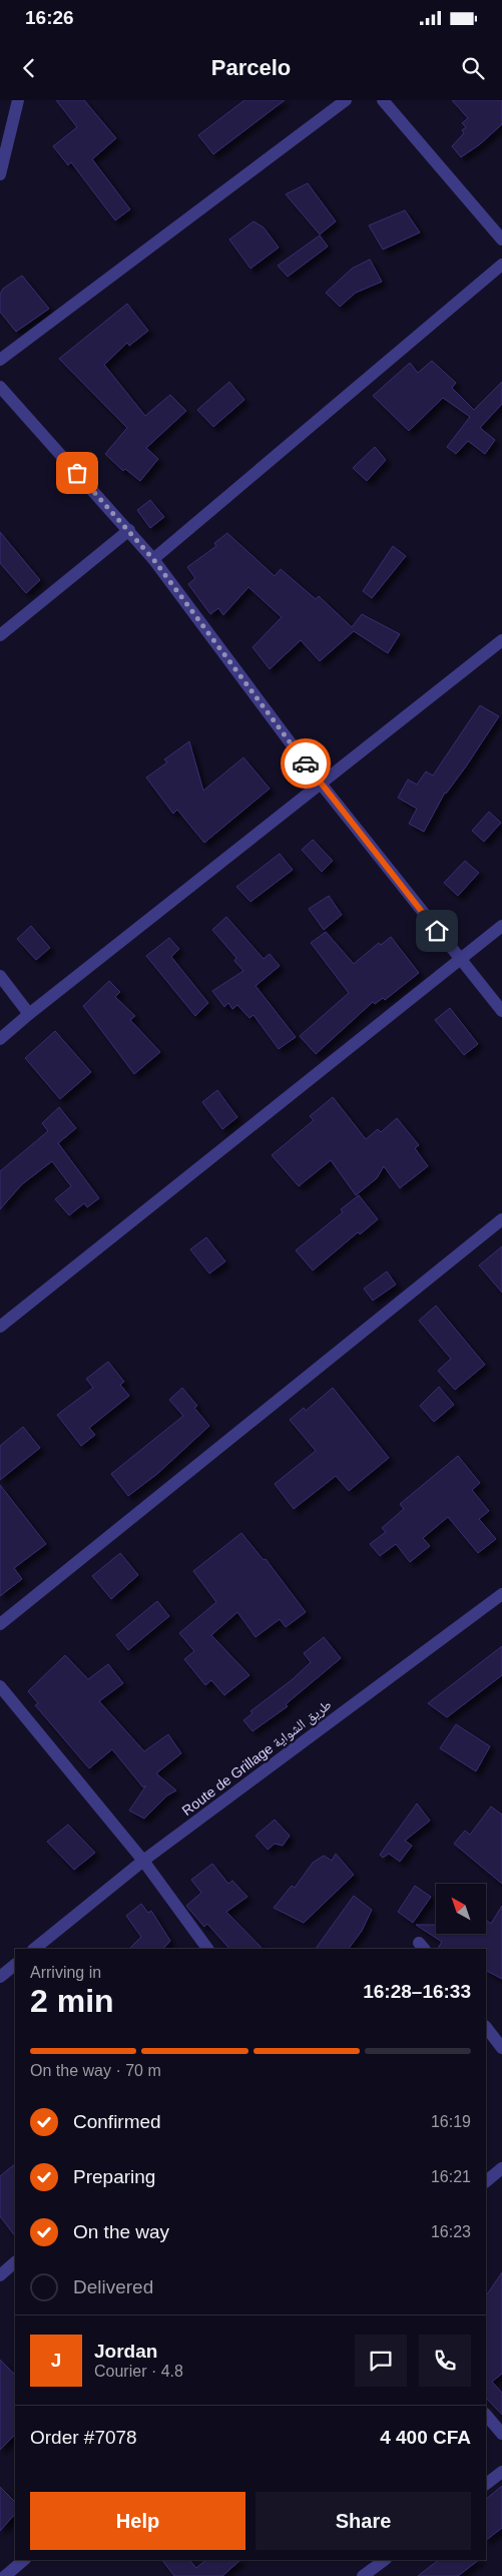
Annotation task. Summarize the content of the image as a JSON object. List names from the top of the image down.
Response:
{
  "streets": {
    "street": ["Route de Grillage طريق الشواية"]
  },
  "north": "top left",
  "page": {
    "status": "16:26",
    "header": "Parcelo",
    "heading": ["2 min", "Arriving in", "16:28–16:33"],
    "panel": [
      "Jordan",
      "Courier · 4.8",
      "Order #7078",
      "4 400 CFA"
    ],
    "bar": "On the way · 70 m",
    "list": [
      ["Confirmed", "16:19"],
      ["Preparing", "16:21"],
      ["On the way", "16:23"],
      "Delivered"
    ],
    "round": "J",
    "buttons": ["Help", "Share"]
  }
}
